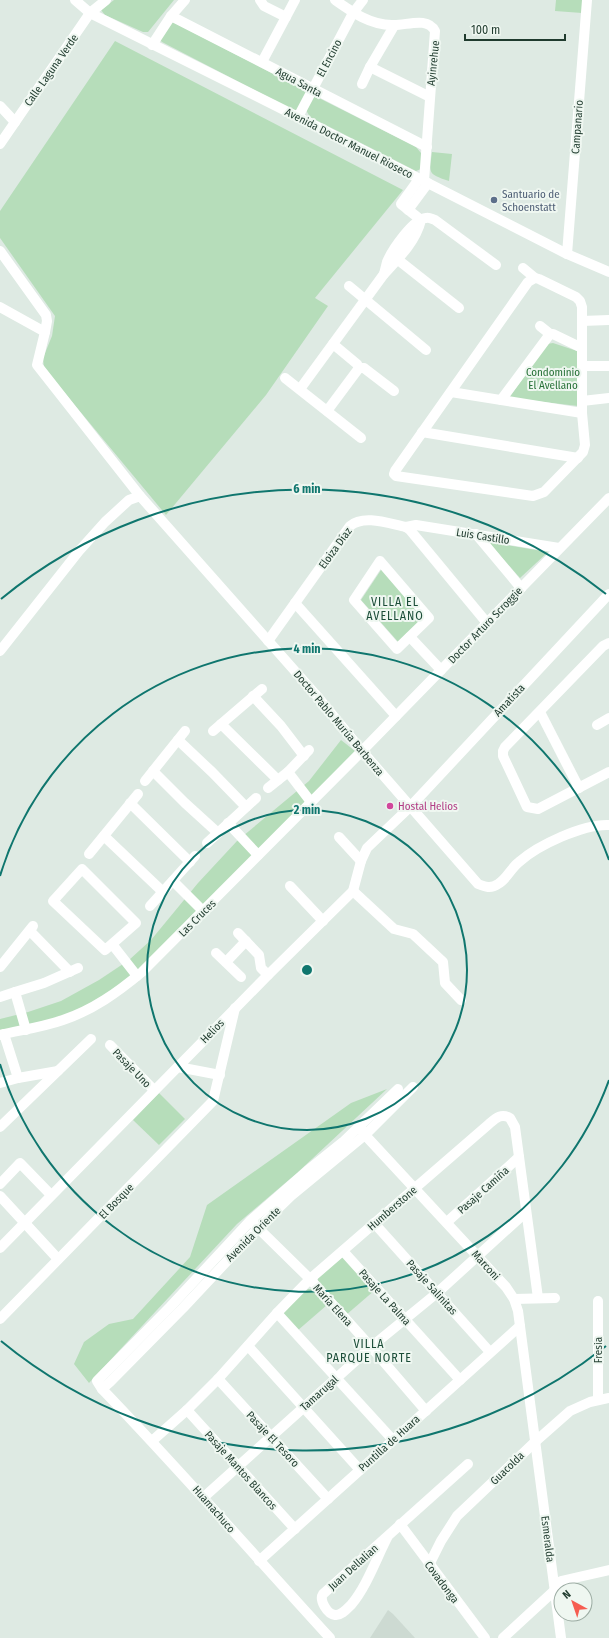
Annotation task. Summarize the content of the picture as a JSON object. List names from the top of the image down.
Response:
{
  "streets": {
    "street": [
      "El Encino",
      "Ayinrehue",
      "Calle Laguna Verde",
      "Agua Santa",
      "Campanario",
      "Avenida Doctor Manuel Rioseco",
      "Luis Castillo",
      "Eloiza Díaz",
      "Doctor Arturo Scroggie",
      "Amatista",
      "Doctor Pablo Murúa Barbenza",
      "Las Cruces",
      "Helios",
      "Pasaje Uno",
      "Pasaje Camiña",
      "El Bosque",
      "Humberstone",
      "Avenida Oriente",
      "Marconi",
      "Pasaje Salinitas",
      "Pasaje La Palma",
      "María Elena",
      "Fresia",
      "Tamarugal",
      "Pasaje El Tesoro",
      "Puntilla de Huara",
      "Guacolda",
      "Pasaje Mantos Blancos",
      "Huamachuco",
      "Esmeralda",
      "Juan Dellalian",
      "Covadonga"
    ]
  },
  "crossings": [
    ["El Encino", "Ayinrehue"],
    ["El Encino", "Agua Santa"],
    ["El Encino", "Avenida Doctor Manuel Rioseco"],
    ["Ayinrehue", "Agua Santa"],
    ["Ayinrehue", "Avenida Doctor Manuel Rioseco"],
    ["Calle Laguna Verde", "Avenida Doctor Manuel Rioseco"],
    ["Campanario", "Avenida Doctor Manuel Rioseco"],
    ["Luis Castillo", "Eloiza Díaz"],
    ["Luis Castillo", "Doctor Arturo Scroggie"],
    ["Eloiza Díaz", "Doctor Pablo Murúa Barbenza"],
    ["Doctor Arturo Scroggie", "Doctor Pablo Murúa Barbenza"],
    ["Doctor Arturo Scroggie", "Las Cruces"],
    ["Amatista", "Doctor Pablo Murúa Barbenza"],
    ["Doctor Pablo Murúa Barbenza", "Las Cruces"],
    ["Helios", "Pasaje Uno"],
    ["Helios", "El Bosque"],
    ["Pasaje Camiña", "Humberstone"],
    ["Pasaje Camiña", "Marconi"],
    ["Humberstone", "Marconi"],
    ["Humberstone", "Pasaje Salinitas"],
    ["Humberstone", "Pasaje La Palma"],
    ["Humberstone", "María Elena"],
    ["Humberstone", "Tamarugal"],
    ["Humberstone", "Pasaje El Tesoro"],
    ["Humberstone", "Pasaje Mantos Blancos"],
    ["Humberstone", "Huamachuco"],
    ["Avenida Oriente", "Marconi"],
    ["Avenida Oriente", "María Elena"],
    ["Avenida Oriente", "Huamachuco"],
    ["Marconi", "Tamarugal"],
    ["Marconi", "Puntilla de Huara"],
    ["Marconi", "Guacolda"],
    ["Marconi", "Esmeralda"],
    ["Pasaje Salinitas", "Tamarugal"],
    ["Pasaje Salinitas", "Puntilla de Huara"],
    ["Pasaje La Palma", "Tamarugal"],
    ["Pasaje La Palma", "Puntilla de Huara"],
    ["María Elena", "Tamarugal"],
    ["María Elena", "Puntilla de Huara"],
    ["Fresia", "Guacolda"],
    ["Tamarugal", "Pasaje El Tesoro"],
    ["Tamarugal", "Pasaje Mantos Blancos"],
    ["Tamarugal", "Huamachuco"],
    ["Pasaje El Tesoro", "Puntilla de Huara"],
    ["Puntilla de Huara", "Pasaje Mantos Blancos"],
    ["Puntilla de Huara", "Huamachuco"],
    ["Guacolda", "Esmeralda"],
    ["Guacolda", "Covadonga"],
    ["Juan Dellalian", "Covadonga"]
  ],
  "districts": ["VILLA EL AVELLANO", "VILLA PARQUE NORTE"],
  "parks": ["Condominio El Avellano"],
  "places": ["Santuario de Schoenstatt", "Hostal Helios"],
  "scale_bar": "100 m",
  "north": "top left",
  "rings": ["6 min", "4 min", "2 min"]
}
